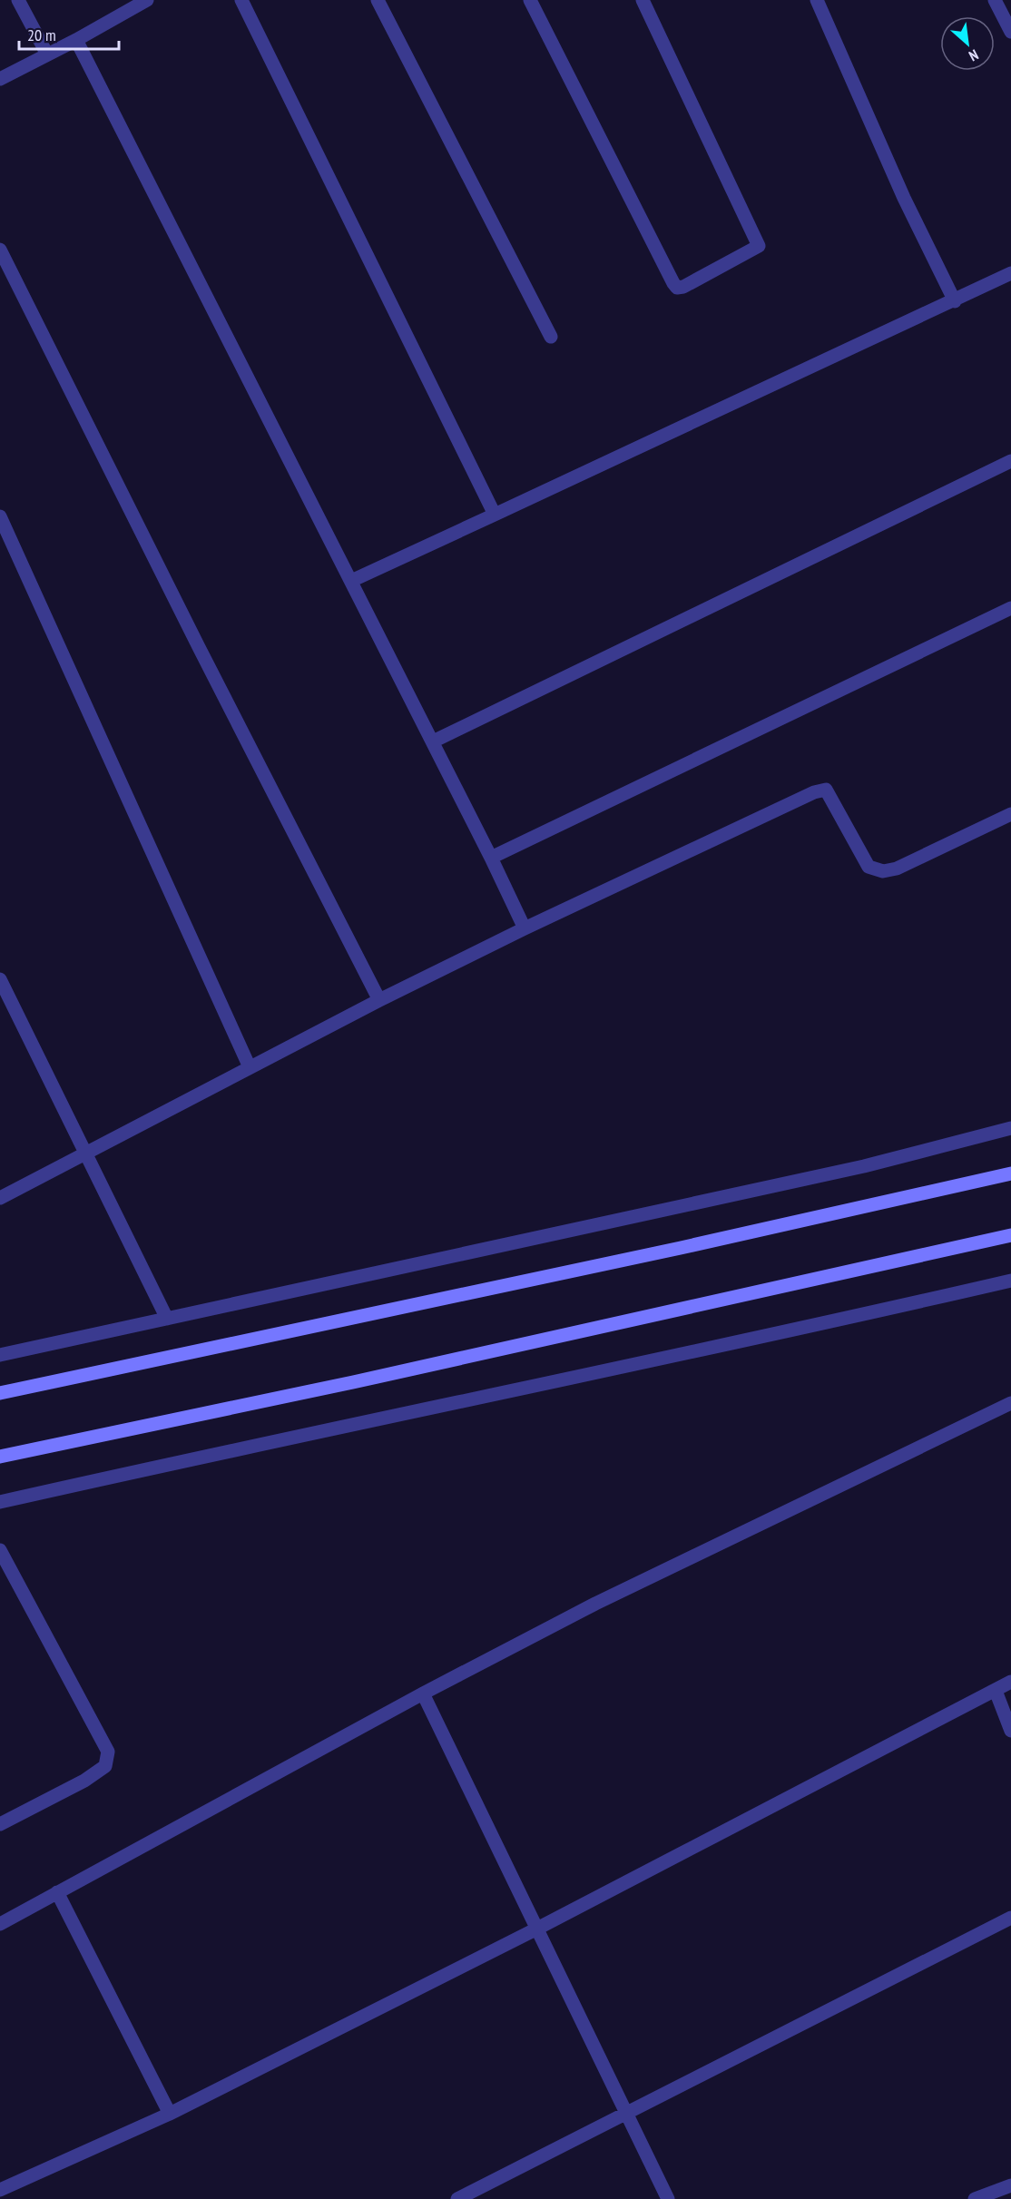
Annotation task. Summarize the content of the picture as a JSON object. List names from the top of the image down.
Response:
{
  "scale_bar": "20 m",
  "north": "bottom right"
}
